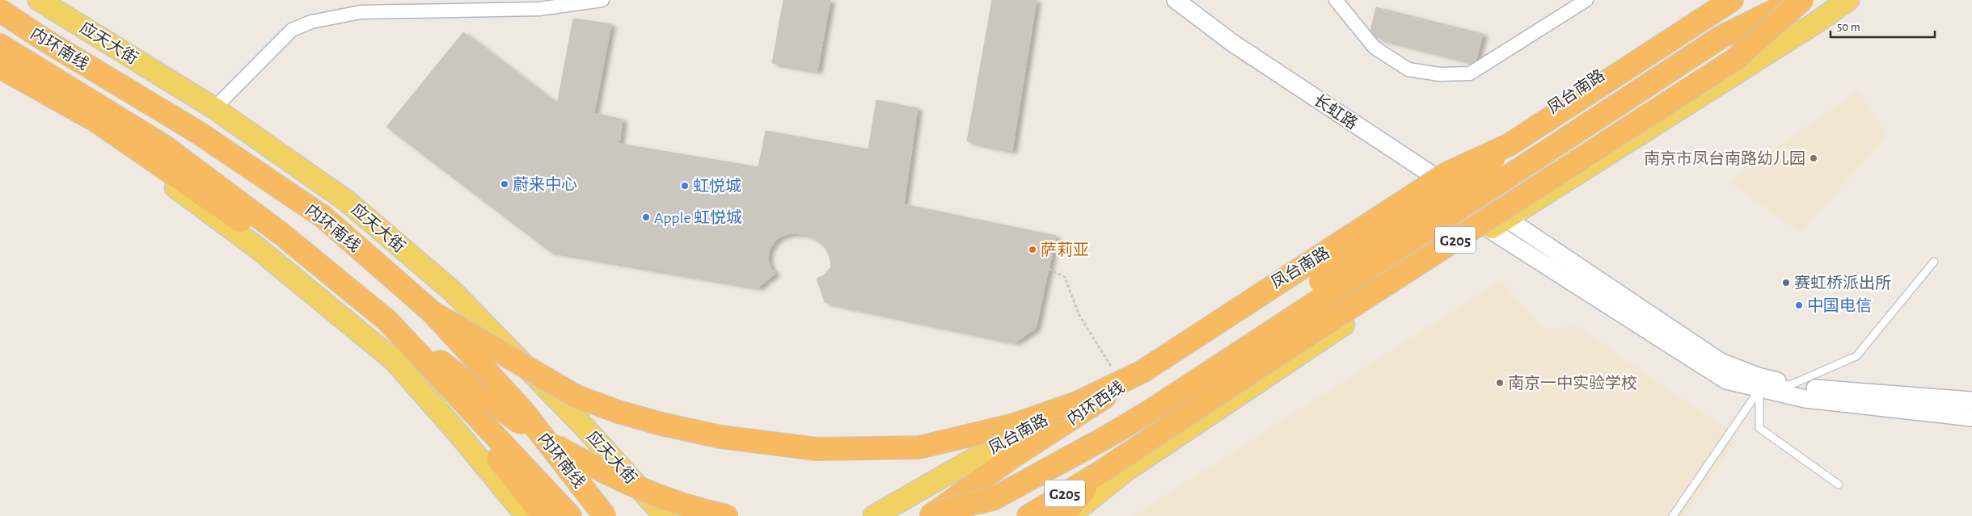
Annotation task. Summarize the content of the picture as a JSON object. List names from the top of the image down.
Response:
{
  "streets": {
    "highway": [
      "内环南线",
      "凤台南路",
      "G205",
      "内环西线"
    ],
    "main road": ["应天大街"],
    "street": ["长虹路"]
  },
  "crossings": [
    ["凤台南路", "长虹路"]
  ],
  "places": [
    "南京市凤台南路幼儿园",
    "蔚来中心",
    "虹悦城",
    "Apple 虹悦城",
    "萨莉亚",
    "赛虹桥派出所",
    "中国电信",
    "南京一中实验学校"
  ],
  "scale_bar": "50 m"
}
